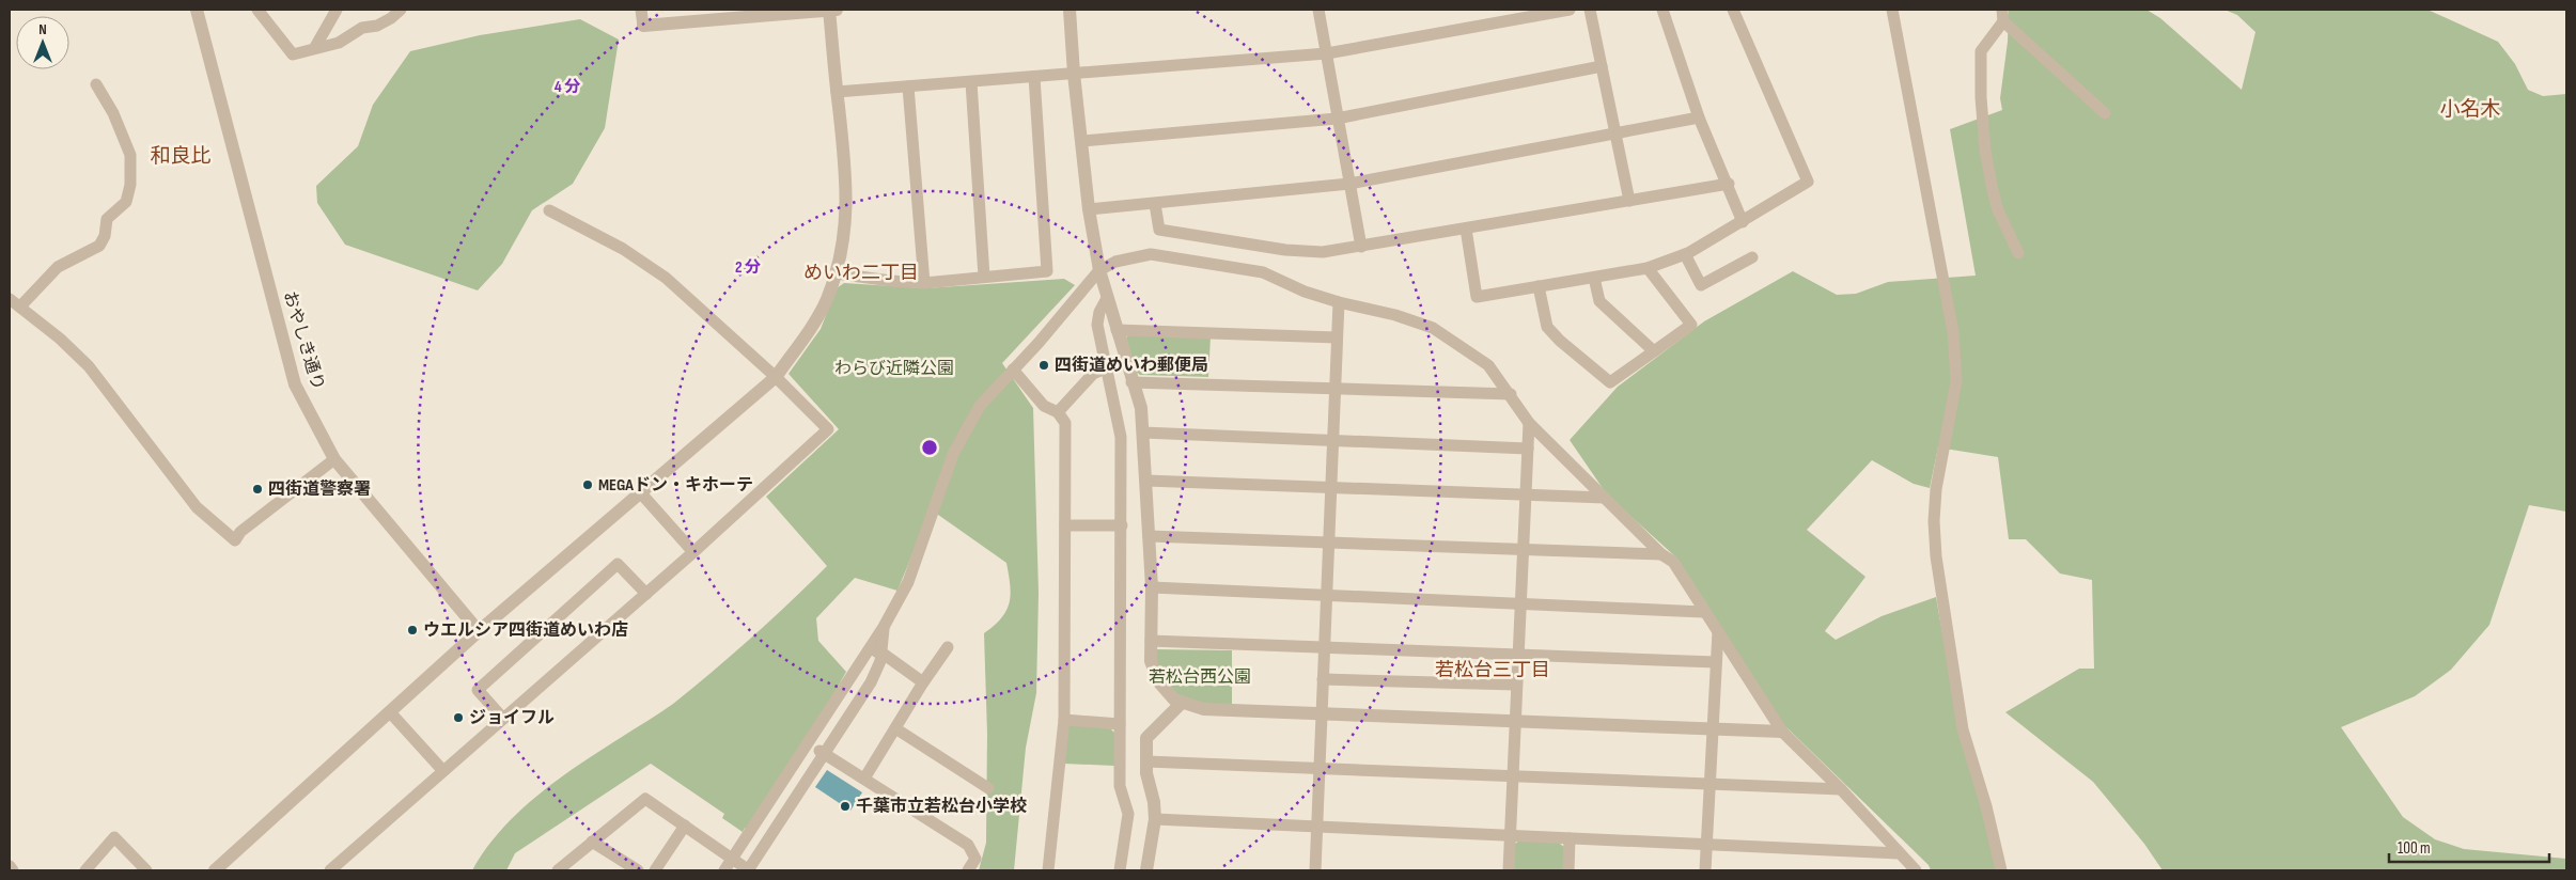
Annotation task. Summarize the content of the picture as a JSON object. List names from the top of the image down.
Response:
{
  "streets": {
    "street": ["おやしき通り"]
  },
  "districts": [
    "小名木",
    "和良比",
    "めいわ二丁目",
    "若松台三丁目"
  ],
  "parks": ["わらび近隣公園", "若松台西公園"],
  "places": [
    "四街道めいわ郵便局",
    "MEGAドン・キホーテ",
    "四街道警察署",
    "ウエルシア四街道めいわ店",
    "ジョイフル",
    "千葉市立若松台小学校"
  ],
  "scale_bar": "100 m",
  "north": "top",
  "rings": ["4 分", "2 分"]
}
